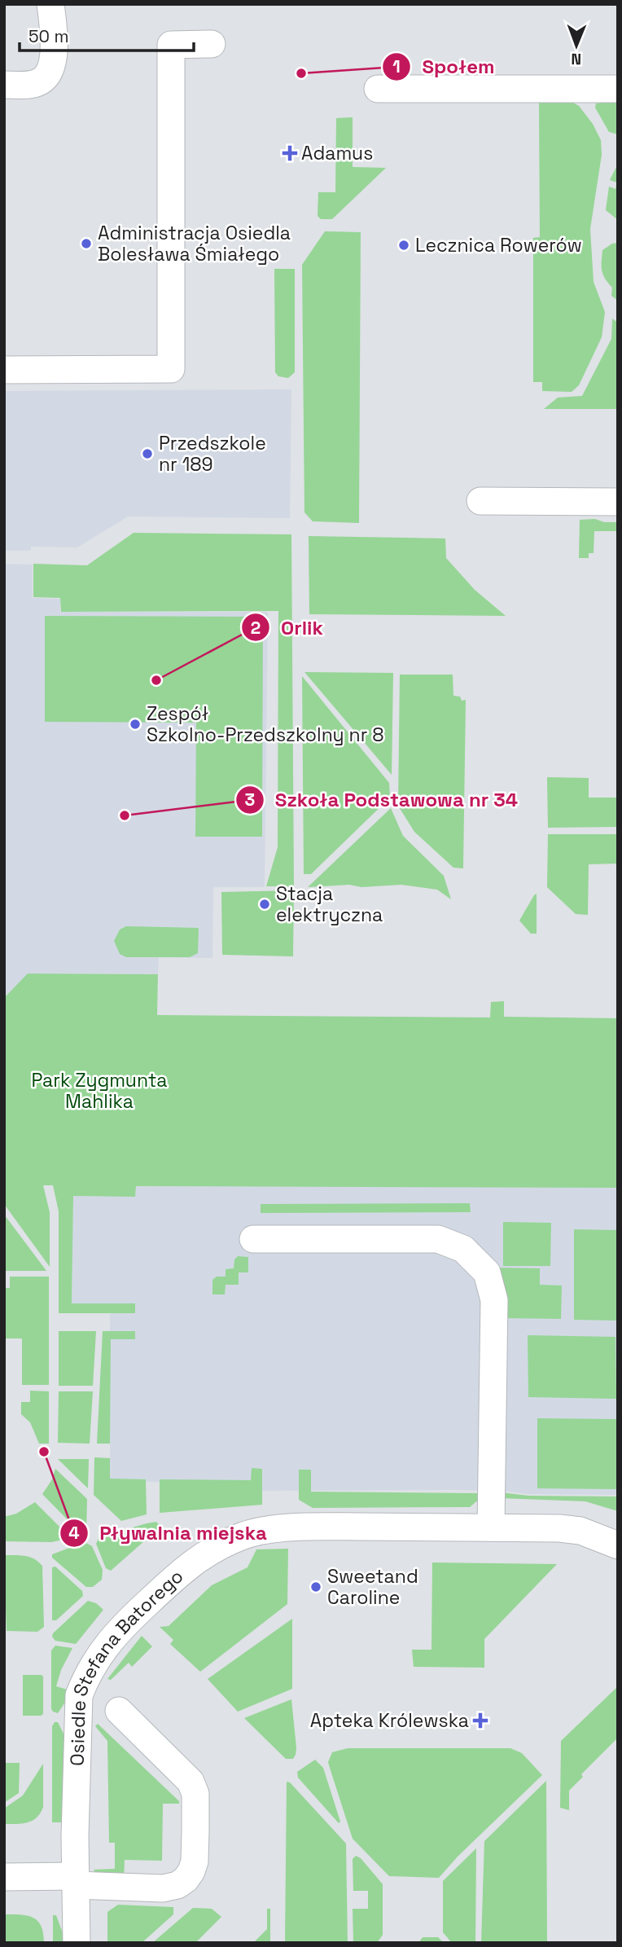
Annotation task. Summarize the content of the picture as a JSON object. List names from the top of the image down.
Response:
{
  "streets": {
    "street": ["Osiedle Stefana Batorego"]
  },
  "parks": ["Park Zygmunta Mahlika"],
  "places": {
    "other": [
      "Społem",
      "Administracja Osiedla Bolesława Śmiałego",
      "Lecznica Rowerów",
      "Przedszkole nr 189",
      "Orlik",
      "Zespół Szkolno-Przedszkolny nr 8",
      "Szkoła Podstawowa nr 34",
      "Stacja elektryczna",
      "Pływalnia miejska",
      "Sweetand Caroline"
    ],
    "health": ["Adamus", "Apteka Królewska"]
  },
  "scale_bar": "50 m",
  "north": "bottom"
}
